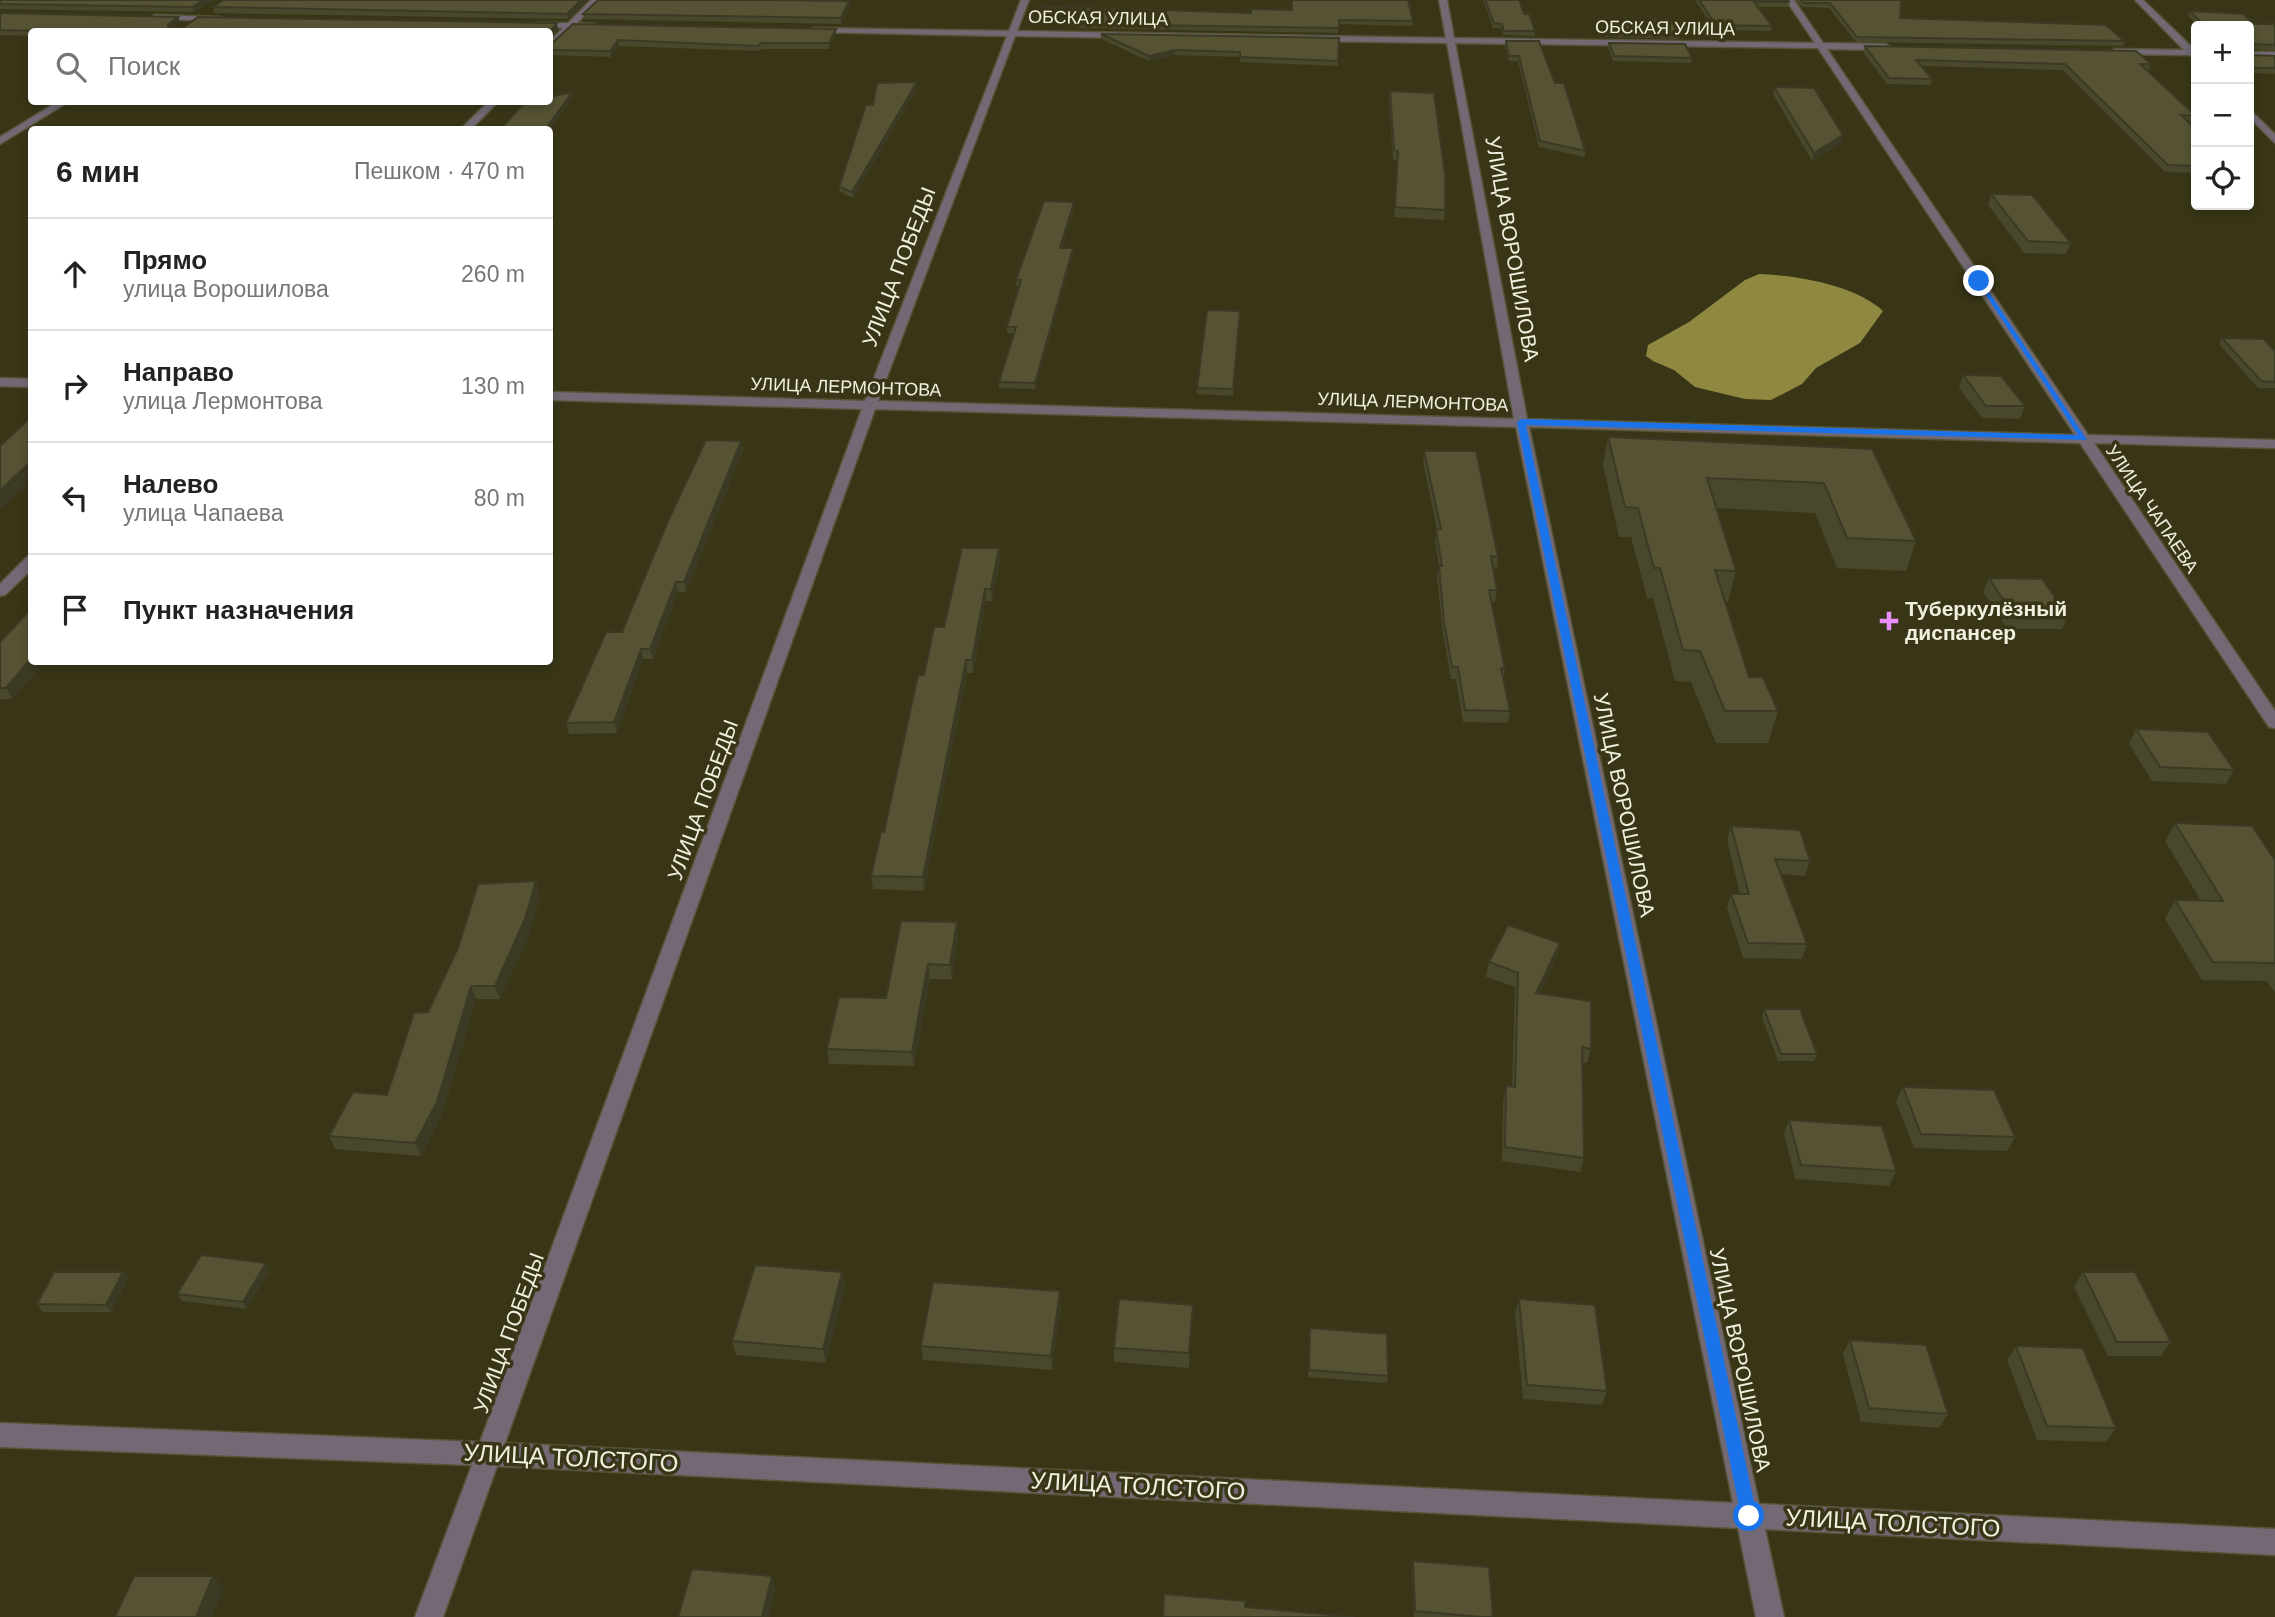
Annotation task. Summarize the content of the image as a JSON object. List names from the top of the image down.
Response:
{
  "streets": {
    "street": [
      "ОБСКАЯ УЛИЦА",
      "УЛИЦА ВОРОШИЛОВА",
      "УЛИЦА ПОБЕДЫ",
      "УЛИЦА ЛЕРМОНТОВА",
      "УЛИЦА ЧАПАЕВА",
      "УЛИЦА ТОЛСТОГО"
    ]
  },
  "crossings": [
    ["ОБСКАЯ УЛИЦА", "УЛИЦА ВОРОШИЛОВА"],
    ["ОБСКАЯ УЛИЦА", "УЛИЦА ПОБЕДЫ"],
    ["ОБСКАЯ УЛИЦА", "УЛИЦА ЧАПАЕВА"],
    ["УЛИЦА ВОРОШИЛОВА", "УЛИЦА ЛЕРМОНТОВА"],
    ["УЛИЦА ВОРОШИЛОВА", "УЛИЦА ТОЛСТОГО"],
    ["УЛИЦА ПОБЕДЫ", "УЛИЦА ЛЕРМОНТОВА"],
    ["УЛИЦА ПОБЕДЫ", "УЛИЦА ТОЛСТОГО"],
    ["УЛИЦА ЛЕРМОНТОВА", "УЛИЦА ЧАПАЕВА"]
  ],
  "places": {
    "health": ["Туберкулёзный диспансер"]
  },
  "page": {
    "map_buttons": ["+", "−"],
    "search": "Поиск",
    "heading": ["6 мин", "Пешком · 470 m"],
    "list": [
      ["Прямо", "улица Ворошилова", "260 m"],
      ["Направо", "улица Лермонтова", "130 m"],
      ["Налево", "улица Чапаева", "80 m"],
      "Пункт назначения"
    ]
  }
}
